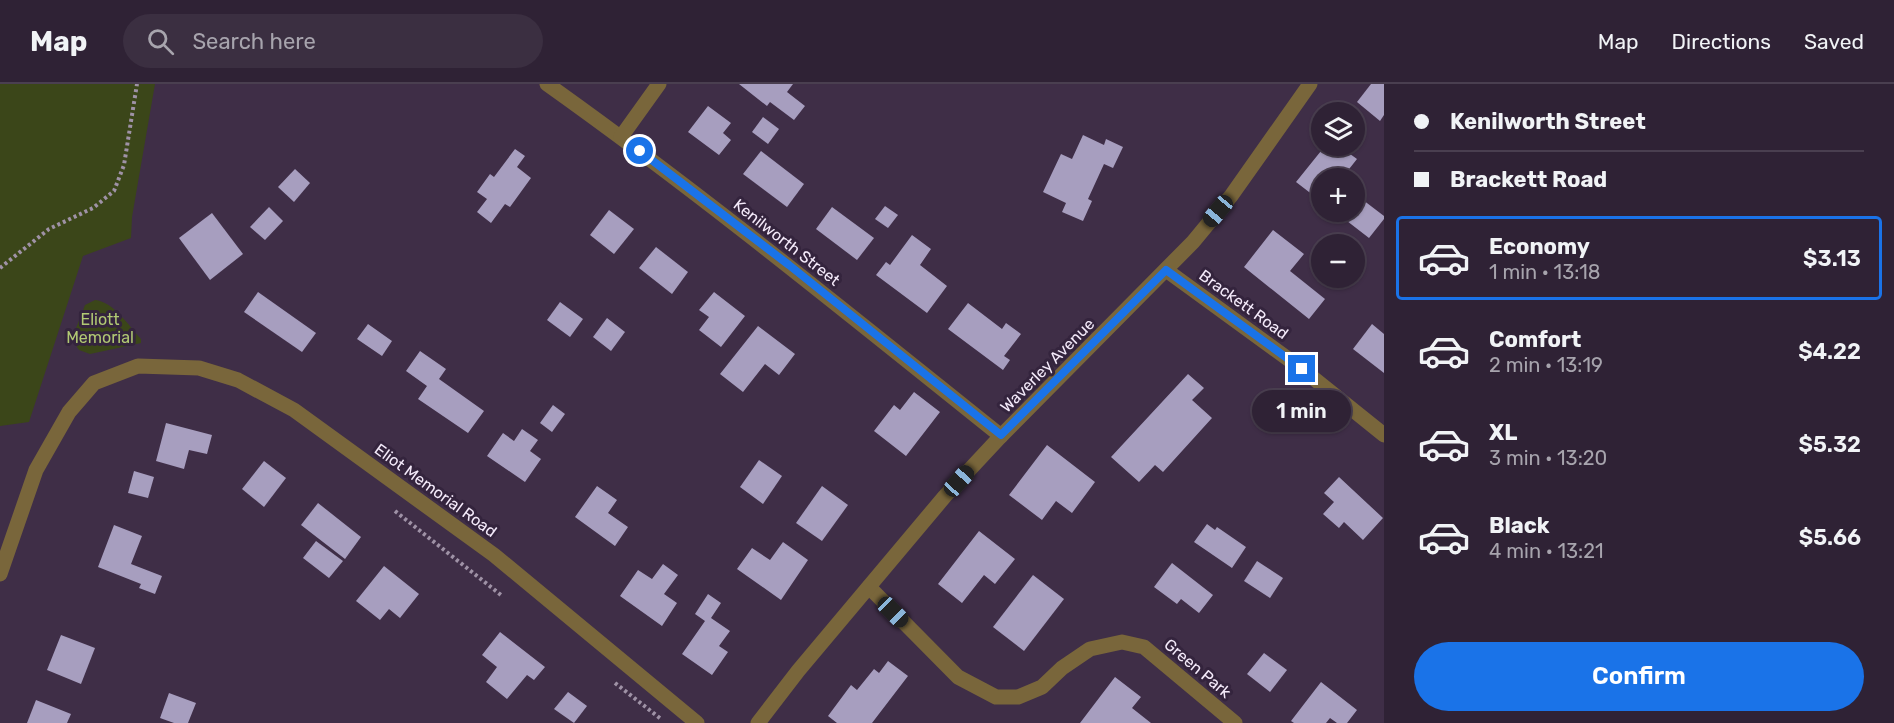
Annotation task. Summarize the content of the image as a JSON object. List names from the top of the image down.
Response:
{
  "streets": {
    "street": [
      "Kenilworth Street",
      "Brackett Road",
      "Waverley Avenue",
      "Eliot Memorial Road",
      "Green Park"
    ]
  },
  "crossings": [
    ["Kenilworth Street", "Waverley Avenue"],
    ["Brackett Road", "Waverley Avenue"],
    ["Waverley Avenue", "Green Park"]
  ],
  "parks": ["Eliott Memorial"],
  "page": {
    "header": "Map",
    "search": "Search here",
    "nav": ["Map", "Directions", "Saved"],
    "banner": ["Kenilworth Street", "Brackett Road"],
    "map_buttons": ["+", "−"],
    "list": [
      {
        "name": "Economy",
        "note": "1 min · 13:18",
        "value": "$3.13"
      },
      {
        "name": "Comfort",
        "note": "2 min · 13:19",
        "value": "$4.22"
      },
      {
        "name": "XL",
        "note": "3 min · 13:20",
        "value": "$5.32"
      },
      {
        "name": "Black",
        "note": "4 min · 13:21",
        "value": "$5.66"
      }
    ],
    "bubble": "1 min",
    "buttons": "Confirm"
  }
}
